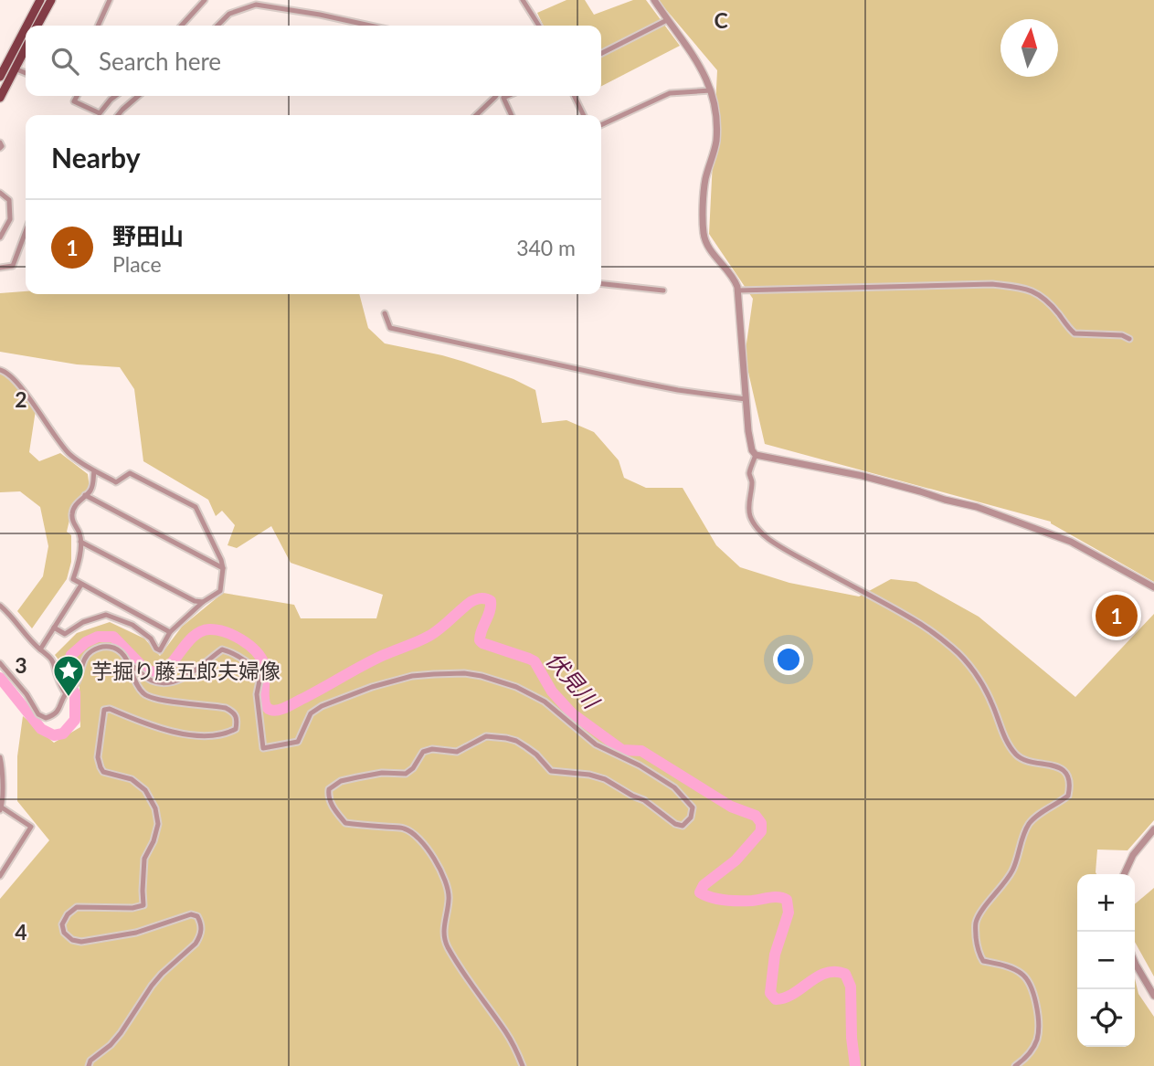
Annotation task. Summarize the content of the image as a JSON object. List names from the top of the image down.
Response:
{
  "water": ["伏見川"],
  "places": {
    "place": ["芋掘り藤五郎夫婦像"]
  },
  "north": "top",
  "page": {
    "search": "Search here",
    "heading": "Nearby",
    "list": [
      {
        "mark": "1",
        "name": "野田山",
        "note": "Place",
        "value": "340 m"
      }
    ],
    "pins": "1",
    "map_buttons": ["+", "−"]
  },
  "grid": {
    "columns": ["C"],
    "rows": ["2", "3", "4"]
  }
}
